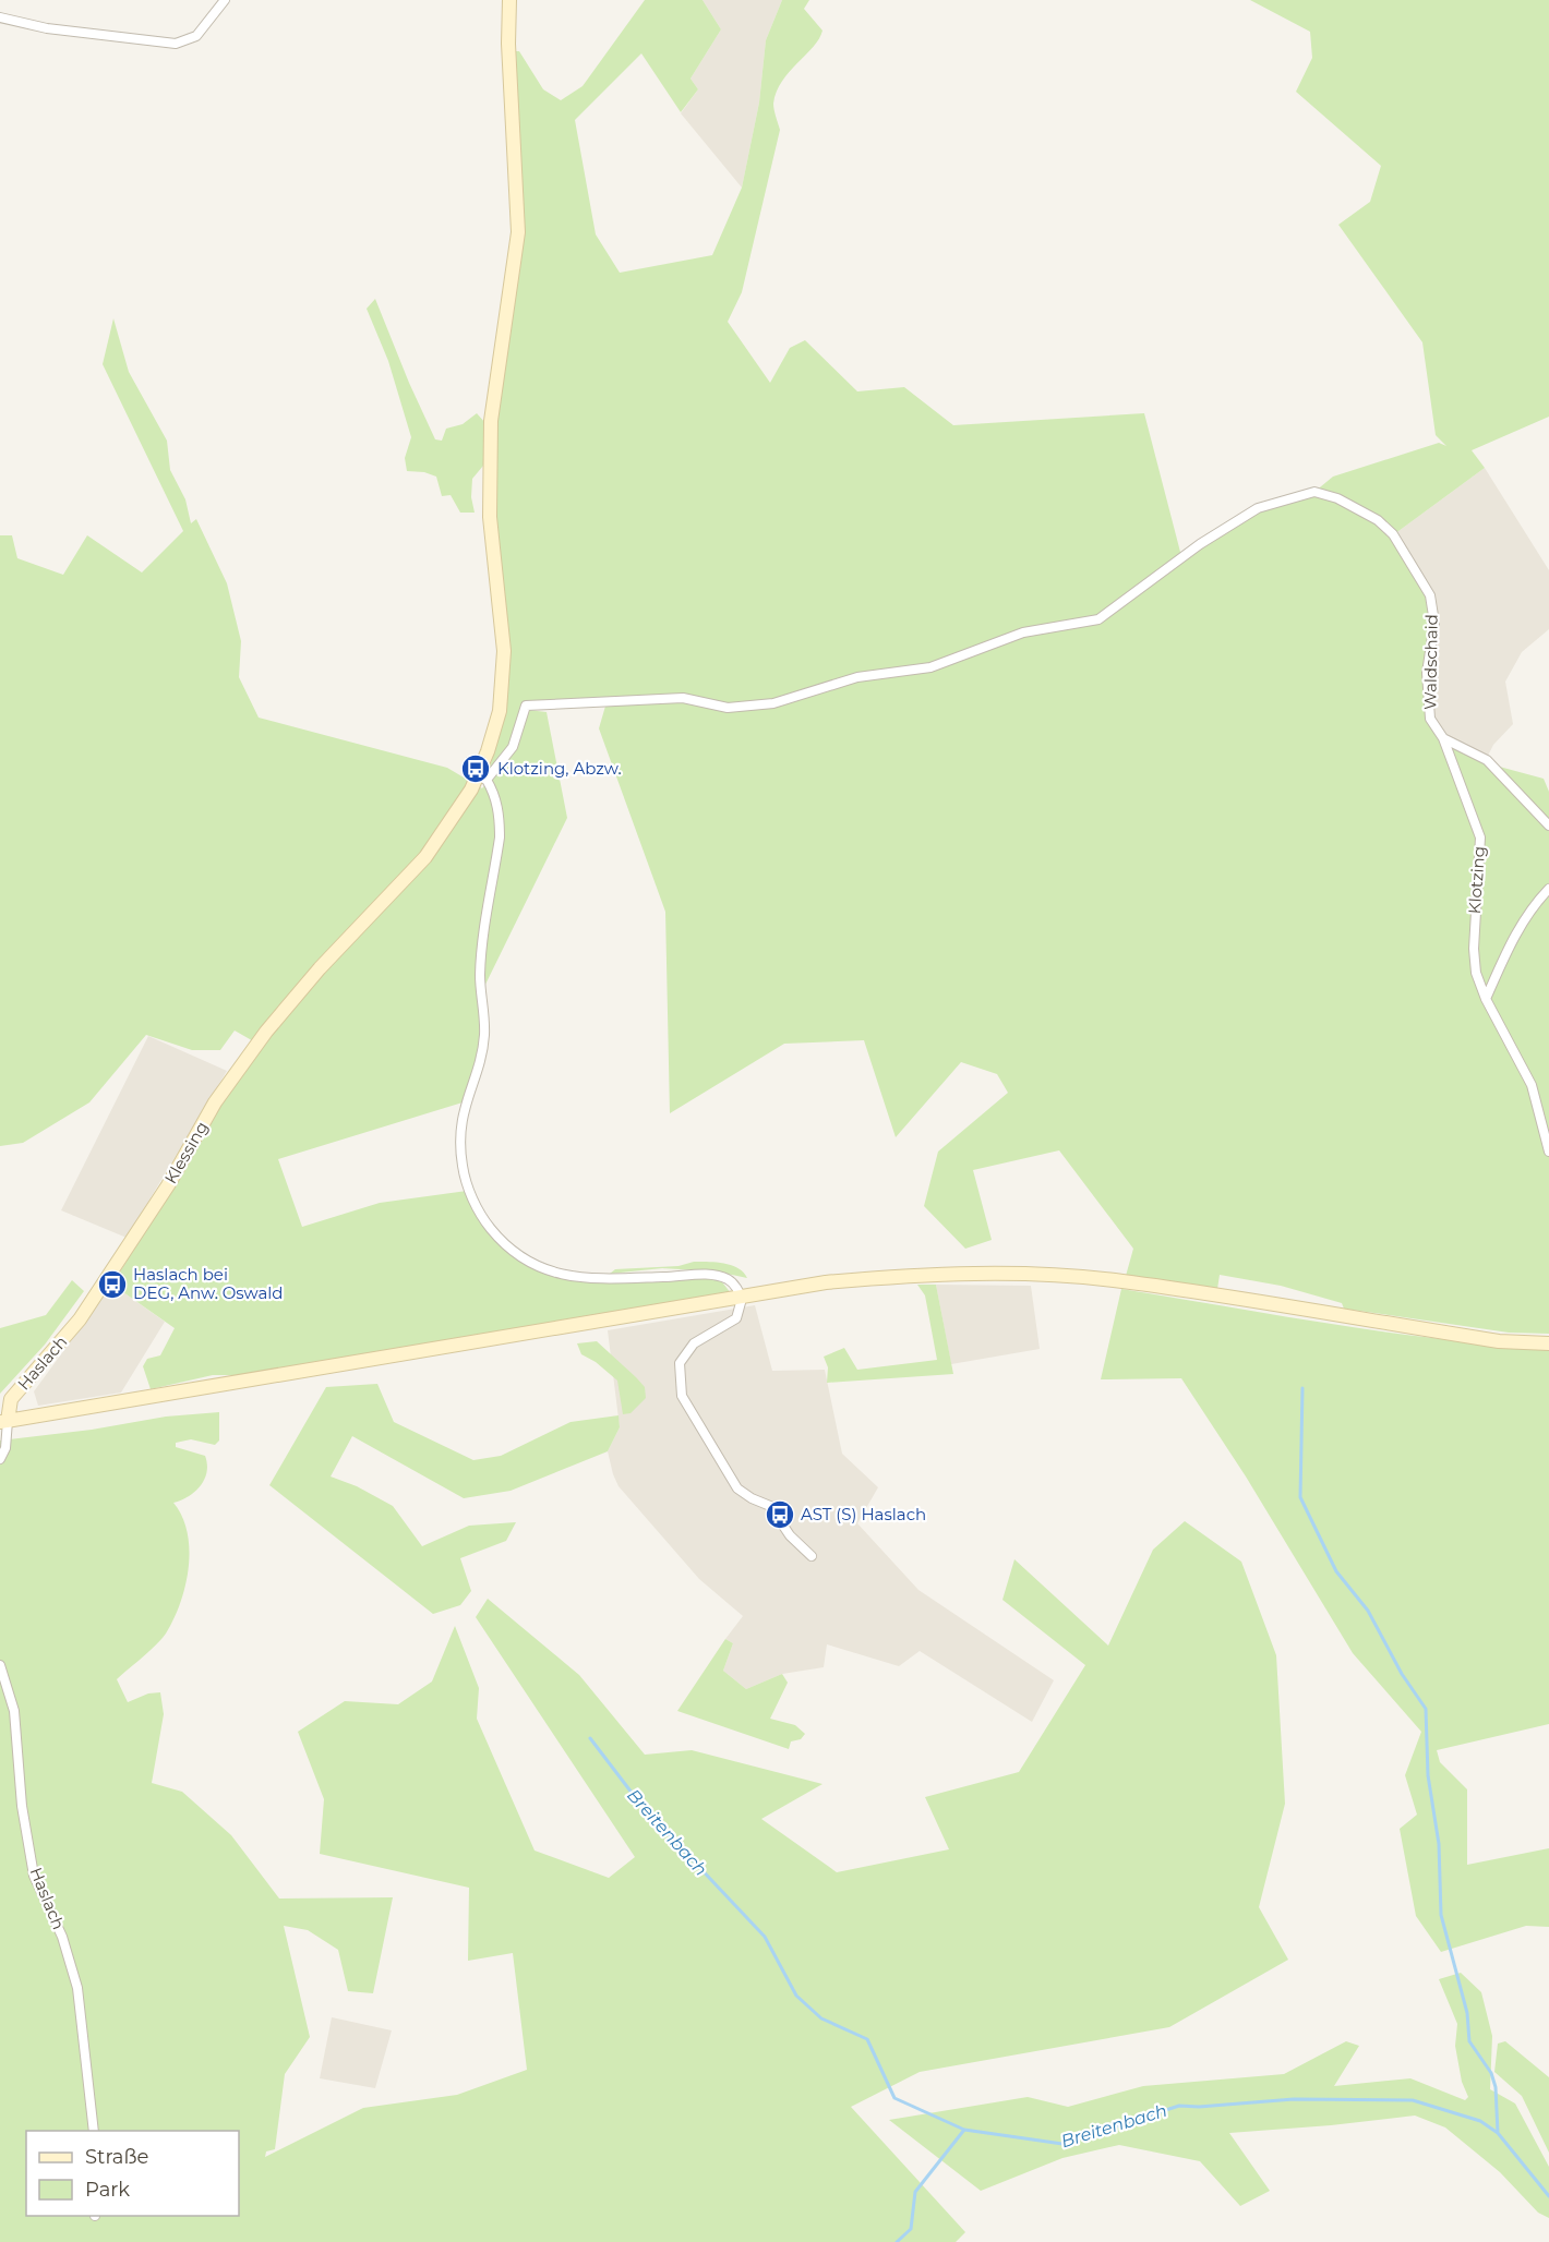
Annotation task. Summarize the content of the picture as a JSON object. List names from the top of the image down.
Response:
{
  "streets": {
    "street": [
      "Waldschaid",
      "Klotzing",
      "Klessing",
      "Haslach"
    ]
  },
  "crossings": [
    ["Waldschaid", "Klotzing"],
    ["Waldschaid", "Klessing"],
    ["Klessing", "Haslach"]
  ],
  "water": ["Breitenbach"],
  "places": {
    "bus stop": ["Klotzing, Abzw.", "Haslach bei DEG, Anw. Oswald", "AST (S) Haslach"]
  },
  "legend": ["Straße", "Park"]
}
